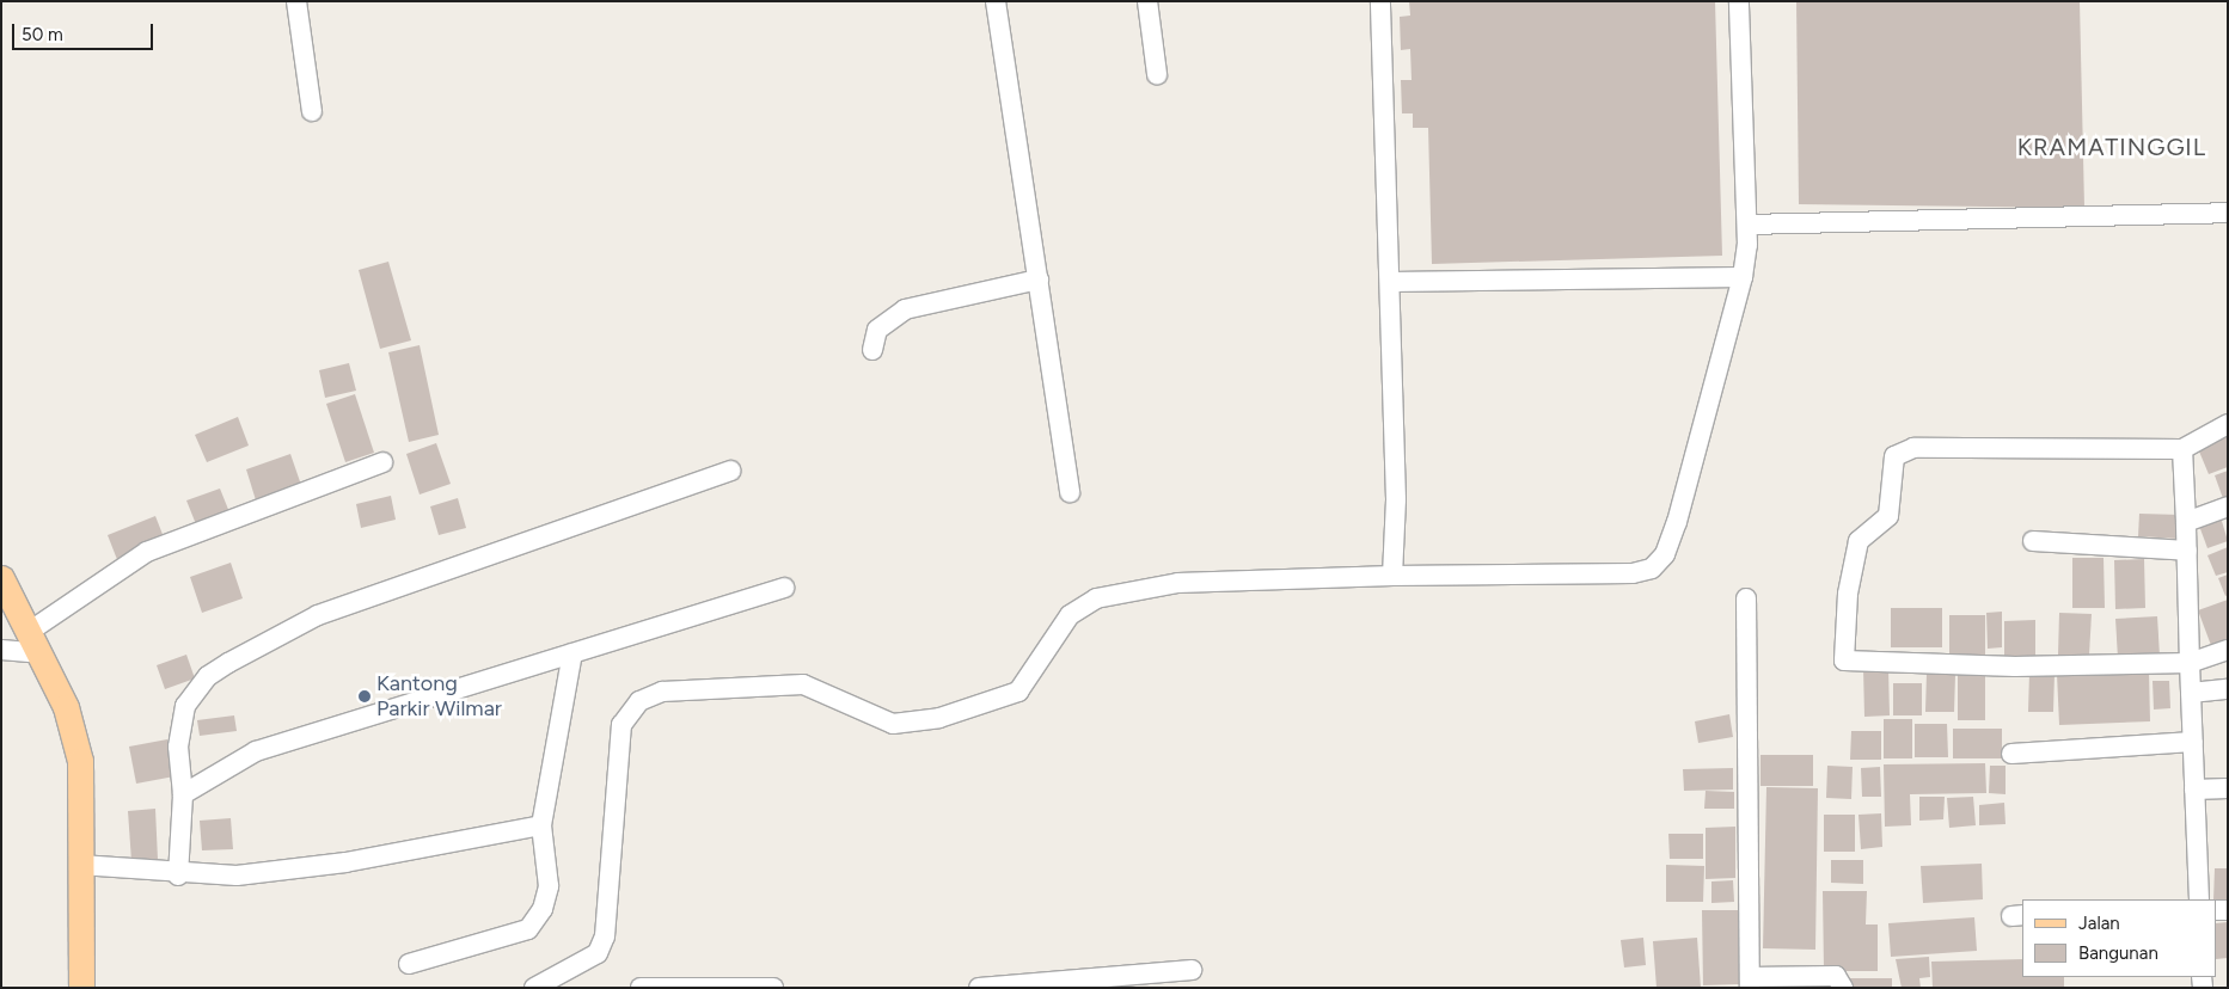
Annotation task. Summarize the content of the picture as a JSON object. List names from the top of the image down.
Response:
{
  "districts": ["KRAMATINGGIL"],
  "places": ["Kantong Parkir Wilmar"],
  "legend": ["Jalan", "Bangunan"],
  "scale_bar": "50 m"
}
